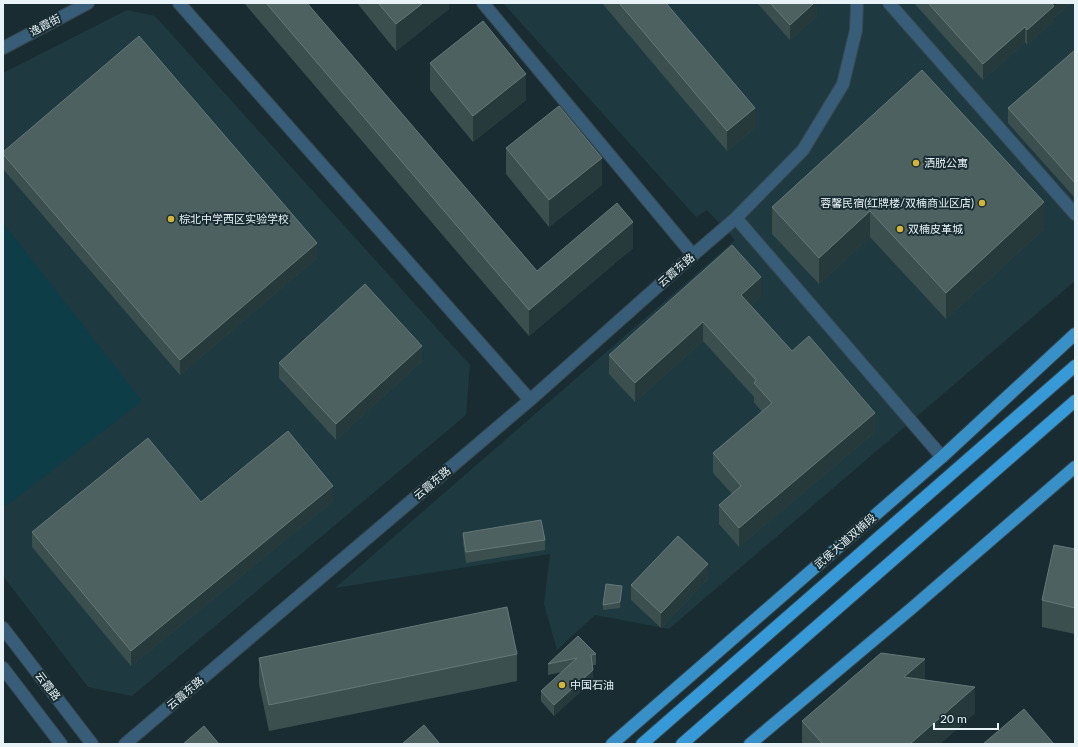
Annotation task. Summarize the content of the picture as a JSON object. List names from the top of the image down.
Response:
{
  "streets": {
    "main road": ["武侯大道双楠段"],
    "street": ["逸霞街", "云霞东路", "云霞路"]
  },
  "places": [
    "洒脱公寓",
    "蓉馨民宿(红牌楼/双楠商业区店)",
    "棕北中学西区实验学校",
    "双楠皮革城",
    "中国石油"
  ],
  "scale_bar": "20 m"
}
